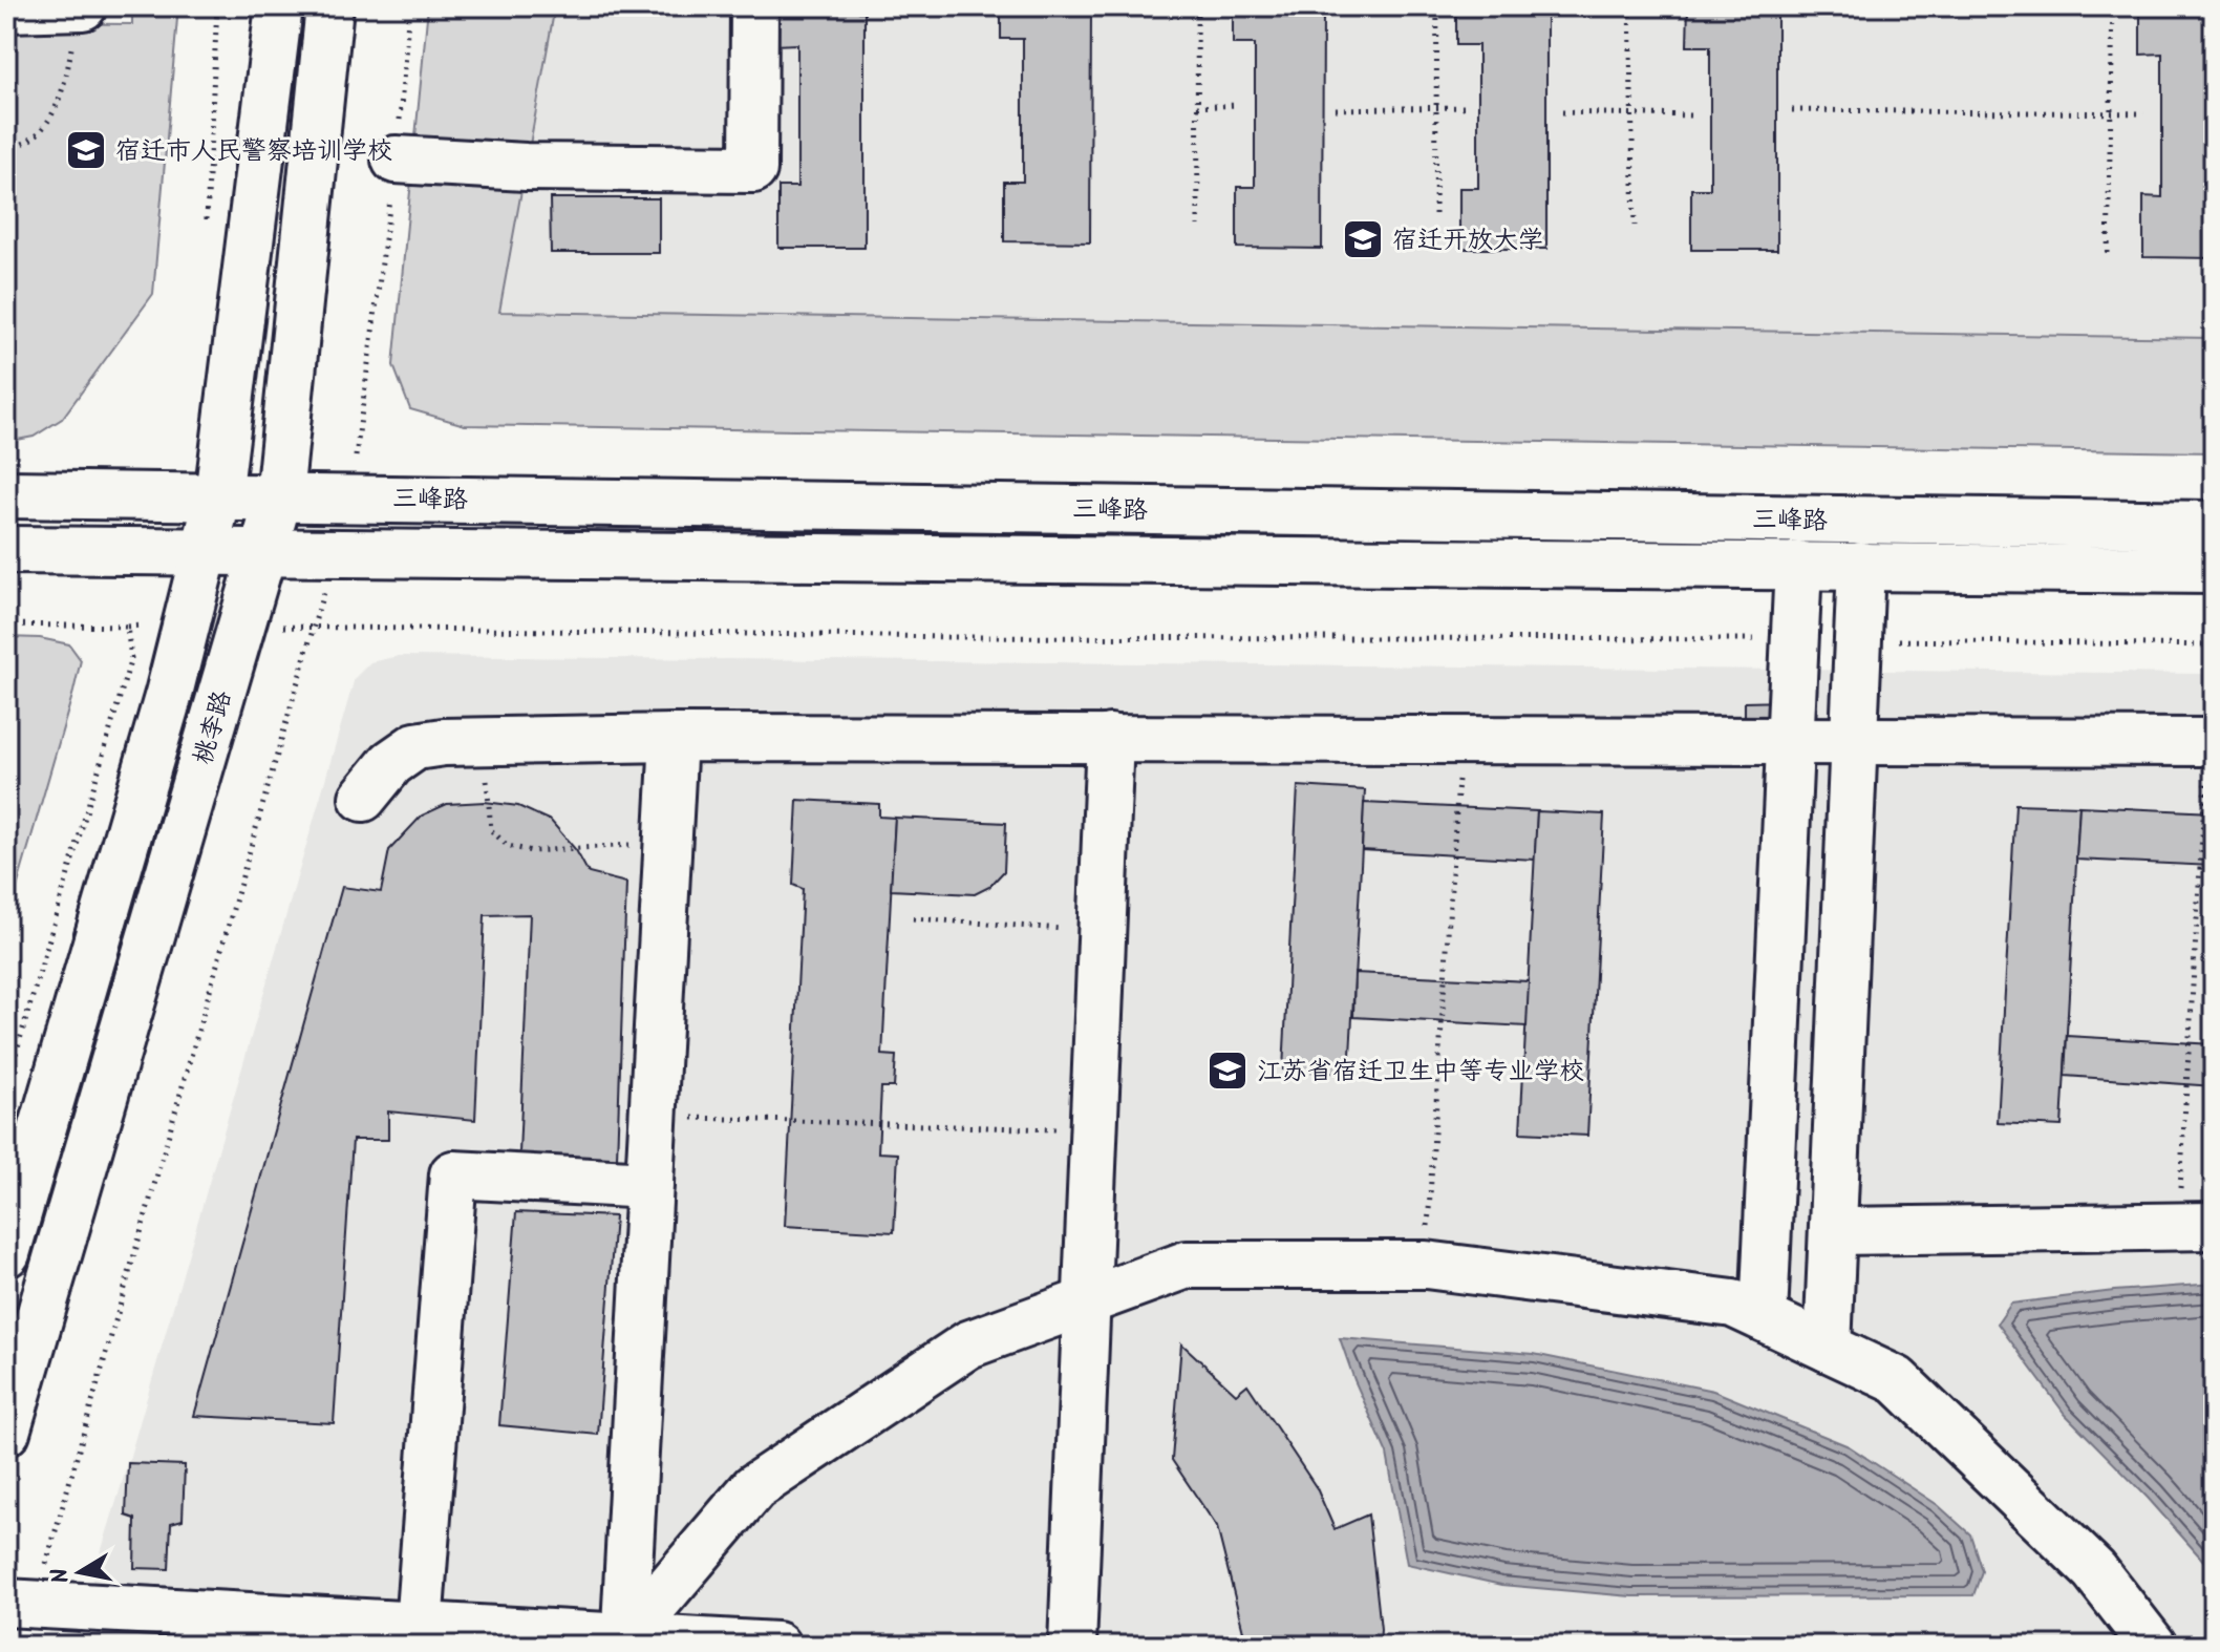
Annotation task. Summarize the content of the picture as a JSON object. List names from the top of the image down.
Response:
{
  "streets": {
    "main road": ["三峰路", "桃李路"]
  },
  "crossings": [
    ["三峰路", "桃李路"]
  ],
  "places": {
    "school or university": ["宿迁市人民警察培训学校", "宿迁开放大学", "江苏省宿迁卫生中等专业学校"]
  },
  "north": "left"
}
